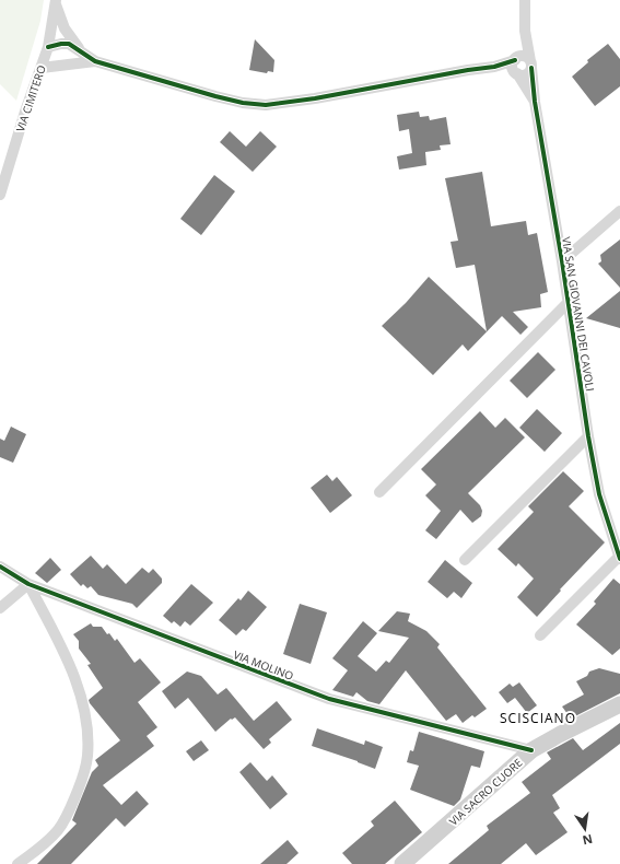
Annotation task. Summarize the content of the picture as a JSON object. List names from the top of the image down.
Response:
{
  "streets": {
    "street": [
      "VIA CIMITERO",
      "VIA SAN GIOVANNI DEI CAVOLI",
      "VIA MOLINO",
      "VIA SACRO CUORE"
    ]
  },
  "crossings": [
    ["VIA MOLINO", "VIA SACRO CUORE"]
  ],
  "districts": ["SCISCIANO"],
  "north": "bottom"
}
